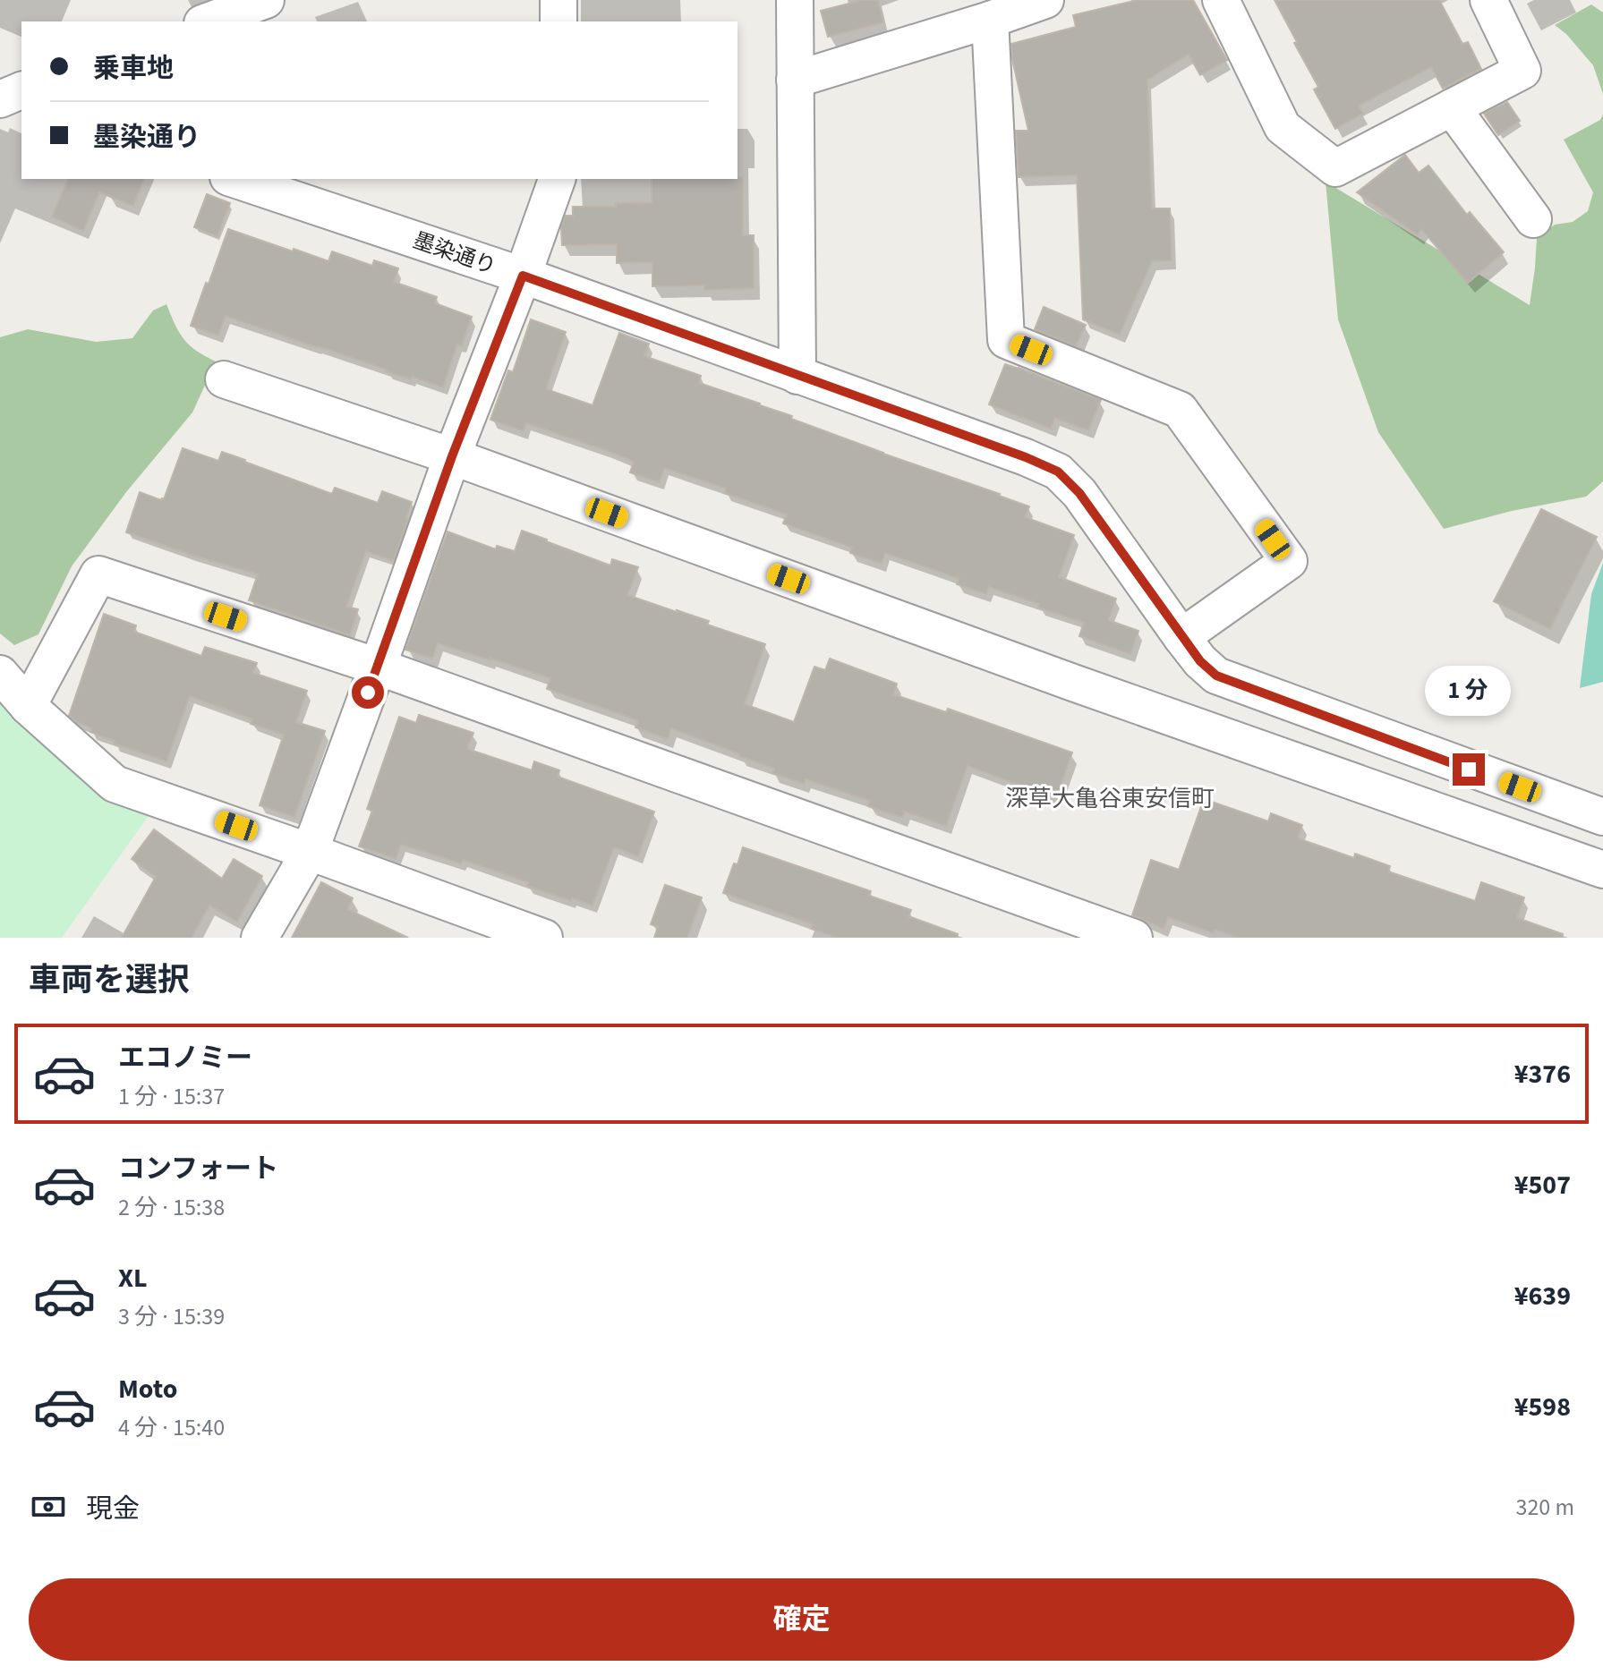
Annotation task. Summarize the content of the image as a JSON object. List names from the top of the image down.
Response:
{
  "streets": {
    "street": ["墨染通り"]
  },
  "districts": ["深草大亀谷東安信町"],
  "page": {
    "banner": ["乗車地", "墨染通り"],
    "bubble": "1 分",
    "heading": "車両を選択",
    "list": [
      {
        "name": "エコノミー",
        "note": "1 分 · 15:37",
        "value": "¥376"
      },
      {
        "name": "コンフォート",
        "note": "2 分 · 15:38",
        "value": "¥507"
      },
      {
        "name": "XL",
        "note": "3 分 · 15:39",
        "value": "¥639"
      },
      {
        "name": "Moto",
        "note": "4 分 · 15:40",
        "value": "¥598"
      }
    ],
    "pay": ["現金", "320 m"],
    "buttons": "確定"
  }
}
